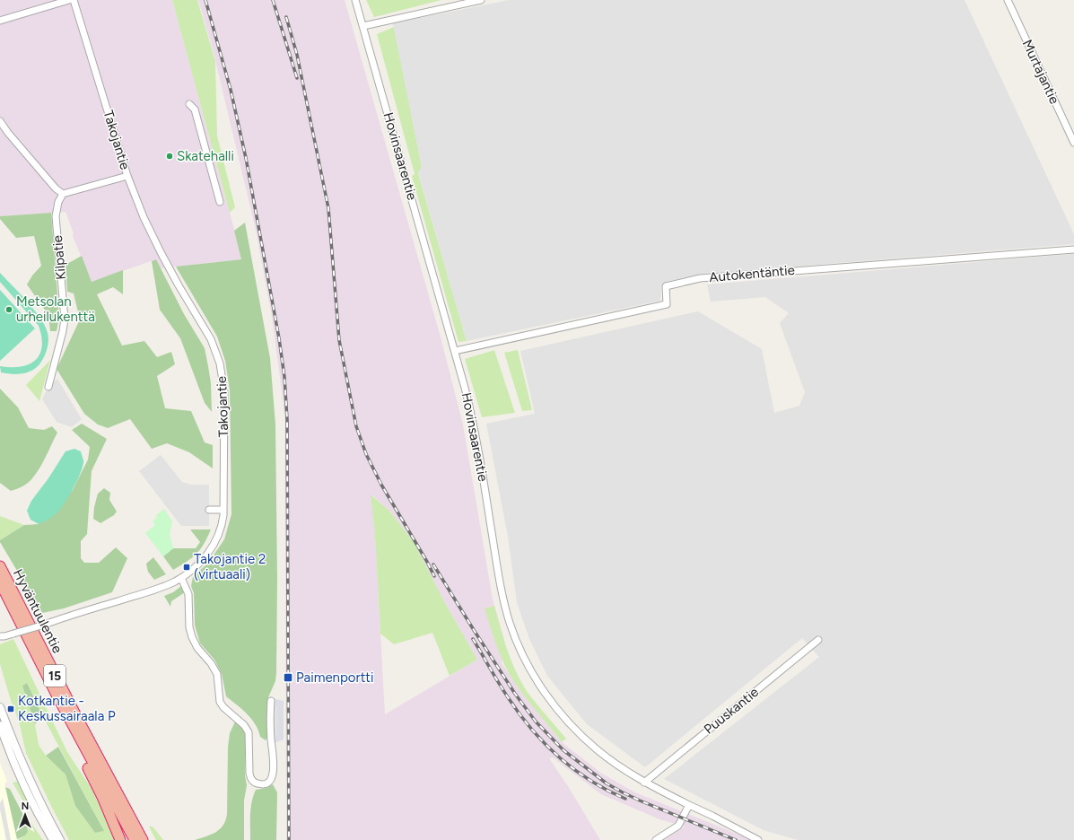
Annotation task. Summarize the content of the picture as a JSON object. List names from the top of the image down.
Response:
{
  "streets": {
    "highway": ["Hyväntuulentie", "15"],
    "street": [
      "Murtajantie",
      "Takojantie",
      "Hovinsaarentie",
      "Kilpatie",
      "Autokentäntie",
      "Puuskantie"
    ]
  },
  "crossings": [
    ["Hovinsaarentie", "Autokentäntie"],
    ["Hovinsaarentie", "Puuskantie"]
  ],
  "places": {
    "other": ["Skatehalli", "Metsolan urheilukenttä"],
    "transit": ["Takojantie 2 (virtuaali)", "Paimenportti", "Kotkantie - Keskussairaala P"]
  },
  "north": "top"
}
